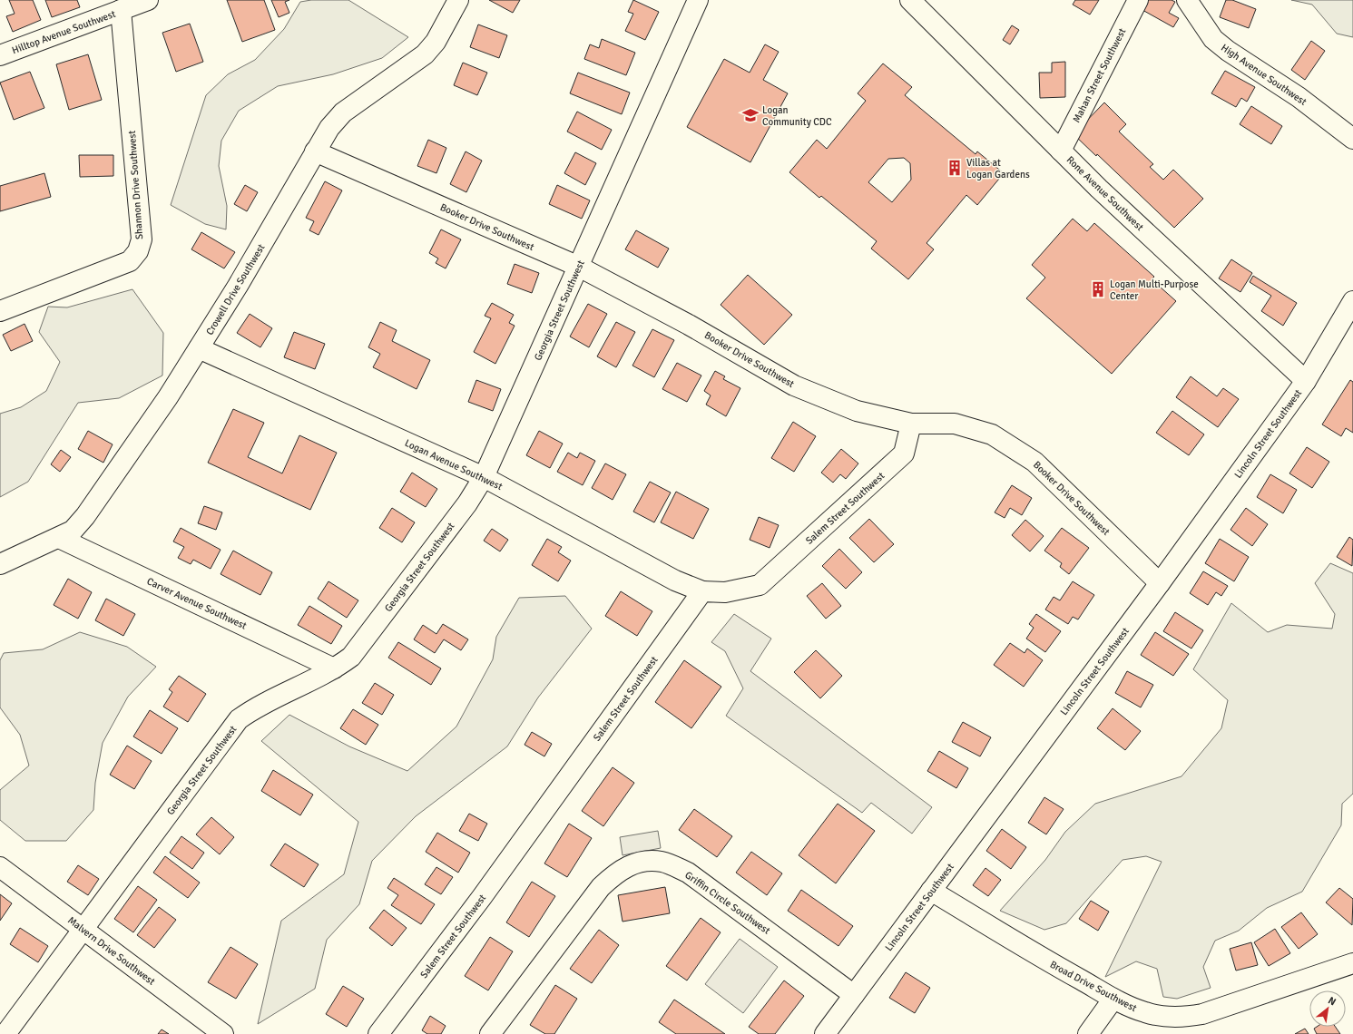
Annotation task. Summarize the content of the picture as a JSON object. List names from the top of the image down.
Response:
{
  "streets": {
    "street": [
      "Hilltop Avenue Southwest",
      "High Avenue Southwest",
      "Mahan Street Southwest",
      "Shannon Drive Southwest",
      "Rone Avenue Southwest",
      "Booker Drive Southwest",
      "Crowell Drive Southwest",
      "Georgia Street Southwest",
      "Lincoln Street Southwest",
      "Logan Avenue Southwest",
      "Salem Street Southwest",
      "Carver Avenue Southwest",
      "Griffin Circle Southwest",
      "Malvern Drive Southwest",
      "Broad Drive Southwest"
    ]
  },
  "crossings": [
    ["Hilltop Avenue Southwest", "Shannon Drive Southwest"],
    ["Mahan Street Southwest", "Rone Avenue Southwest"],
    ["Rone Avenue Southwest", "Lincoln Street Southwest"],
    ["Booker Drive Southwest", "Crowell Drive Southwest"],
    ["Booker Drive Southwest", "Georgia Street Southwest"],
    ["Booker Drive Southwest", "Lincoln Street Southwest"],
    ["Booker Drive Southwest", "Salem Street Southwest"],
    ["Crowell Drive Southwest", "Logan Avenue Southwest"],
    ["Crowell Drive Southwest", "Carver Avenue Southwest"],
    ["Georgia Street Southwest", "Logan Avenue Southwest"],
    ["Georgia Street Southwest", "Carver Avenue Southwest"],
    ["Georgia Street Southwest", "Malvern Drive Southwest"],
    ["Lincoln Street Southwest", "Griffin Circle Southwest"],
    ["Lincoln Street Southwest", "Broad Drive Southwest"],
    ["Logan Avenue Southwest", "Salem Street Southwest"]
  ],
  "places": {
    "school or university": ["Logan Community CDC"],
    "building": ["Villas at Logan Gardens", "Logan Multi-Purpose Center"]
  },
  "north": "top right"
}
